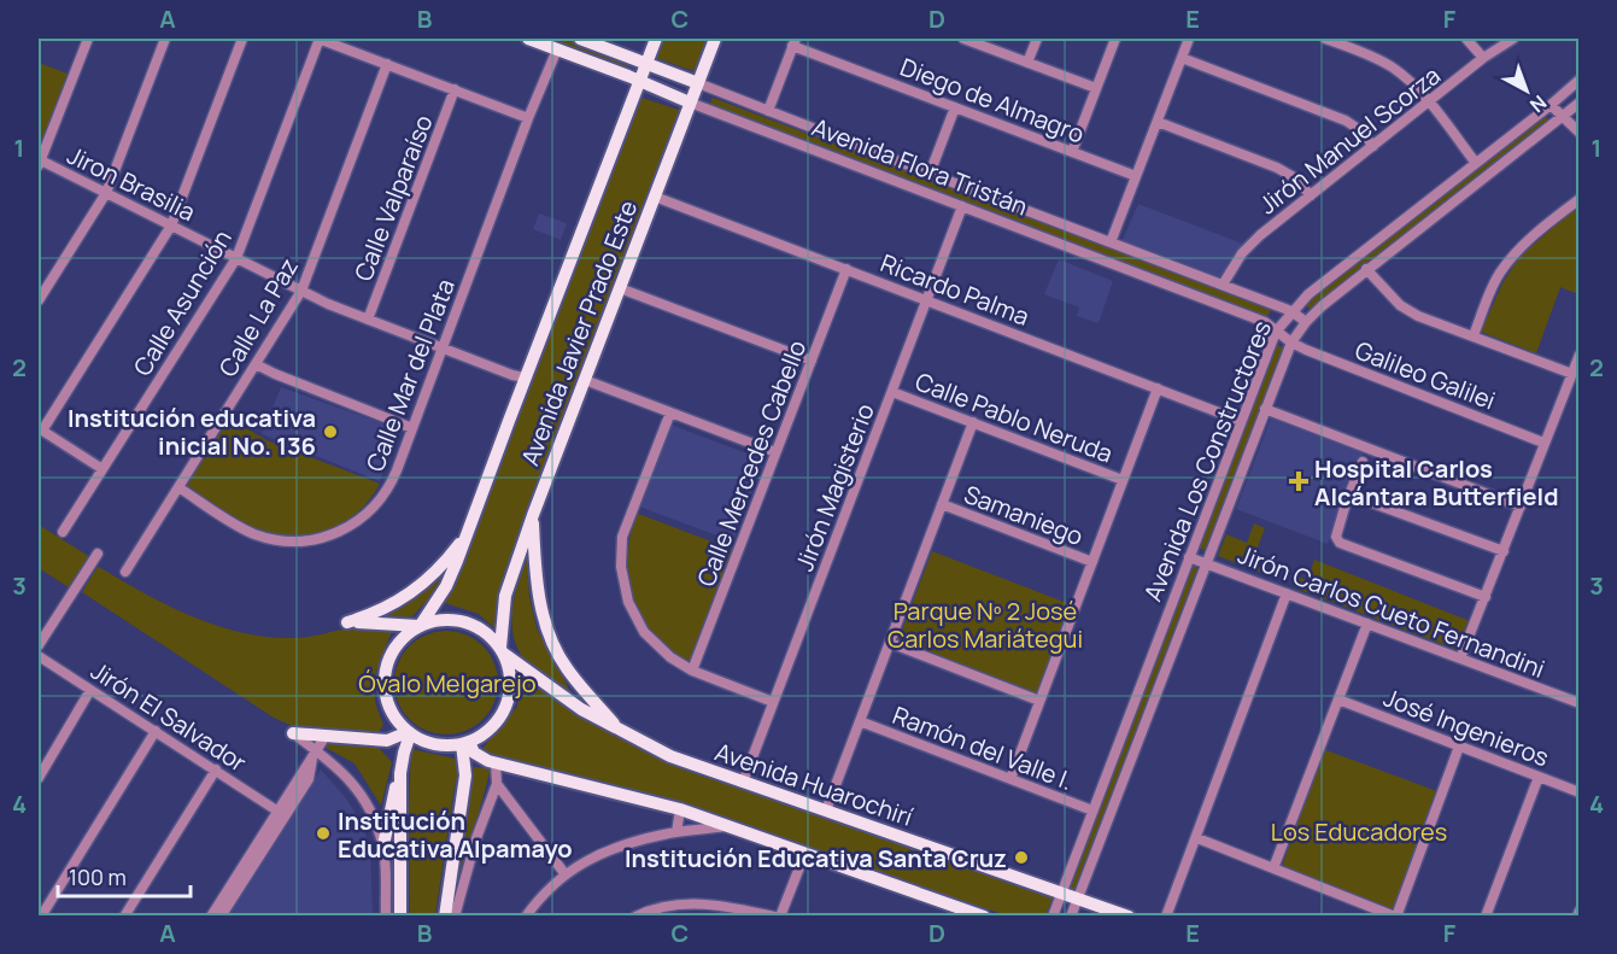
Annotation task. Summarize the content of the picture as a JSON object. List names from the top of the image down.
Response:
{
  "streets": {
    "main road": ["Avenida Flora Tristán", "Avenida Javier Prado Este", "Avenida Huarochirí"],
    "street": [
      "Diego de Almagro",
      "Jirón Manuel Scorza",
      "Jiron Brasilia",
      "Calle Valparaíso",
      "Ricardo Palma",
      "Calle Asunción",
      "Calle La Paz",
      "Calle Mar del Plata",
      "Galileo Galilei",
      "Calle Pablo Neruda",
      "Avenida Los Constructores",
      "Calle Mercedes Cabello",
      "Jirón Magisterio",
      "Samaniego",
      "Jirón Carlos Cueto Fernandini",
      "Jirón El Salvador",
      "José Ingenieros",
      "Ramón del Valle I."
    ]
  },
  "crossings": [
    ["Jirón Manuel Scorza", "Avenida Flora Tristán"],
    ["Avenida Flora Tristán", "Avenida Javier Prado Este"],
    ["Avenida Flora Tristán", "Calle Mar del Plata"],
    ["Avenida Flora Tristán", "Galileo Galilei"],
    ["Avenida Flora Tristán", "Avenida Los Constructores"],
    ["Avenida Flora Tristán", "Jirón Magisterio"],
    ["Jiron Brasilia", "Calle Valparaíso"],
    ["Jiron Brasilia", "Calle Asunción"],
    ["Jiron Brasilia", "Calle La Paz"],
    ["Jiron Brasilia", "Avenida Javier Prado Este"],
    ["Jiron Brasilia", "Calle Mar del Plata"],
    ["Ricardo Palma", "Avenida Javier Prado Este"],
    ["Ricardo Palma", "Avenida Los Constructores"],
    ["Ricardo Palma", "Calle Mercedes Cabello"],
    ["Ricardo Palma", "Jirón Magisterio"],
    ["Calle La Paz", "Calle Mar del Plata"],
    ["Avenida Javier Prado Este", "Avenida Huarochirí"],
    ["Galileo Galilei", "Avenida Los Constructores"],
    ["Calle Pablo Neruda", "Jirón Magisterio"],
    ["Avenida Los Constructores", "Jirón Carlos Cueto Fernandini"],
    ["Avenida Los Constructores", "Ramón del Valle I."],
    ["Avenida Los Constructores", "Avenida Huarochirí"],
    ["Jirón Magisterio", "Avenida Huarochirí"]
  ],
  "parks": ["Parque Nº 2 José Carlos Mariátegui", "Óvalo Melgarejo", "Los Educadores"],
  "places": {
    "other": ["Institución educativa inicial No. 136", "Institución Educativa Alpamayo", "Institución Educativa Santa Cruz"],
    "health": ["Hospital Carlos Alcántara Butterfield"]
  },
  "scale_bar": "100 m",
  "north": "bottom right",
  "grid": {
    "columns": [
      "A",
      "B",
      "C",
      "D",
      "E",
      "F"
    ],
    "rows": [
      "1",
      "2",
      "3",
      "4"
    ]
  }
}
